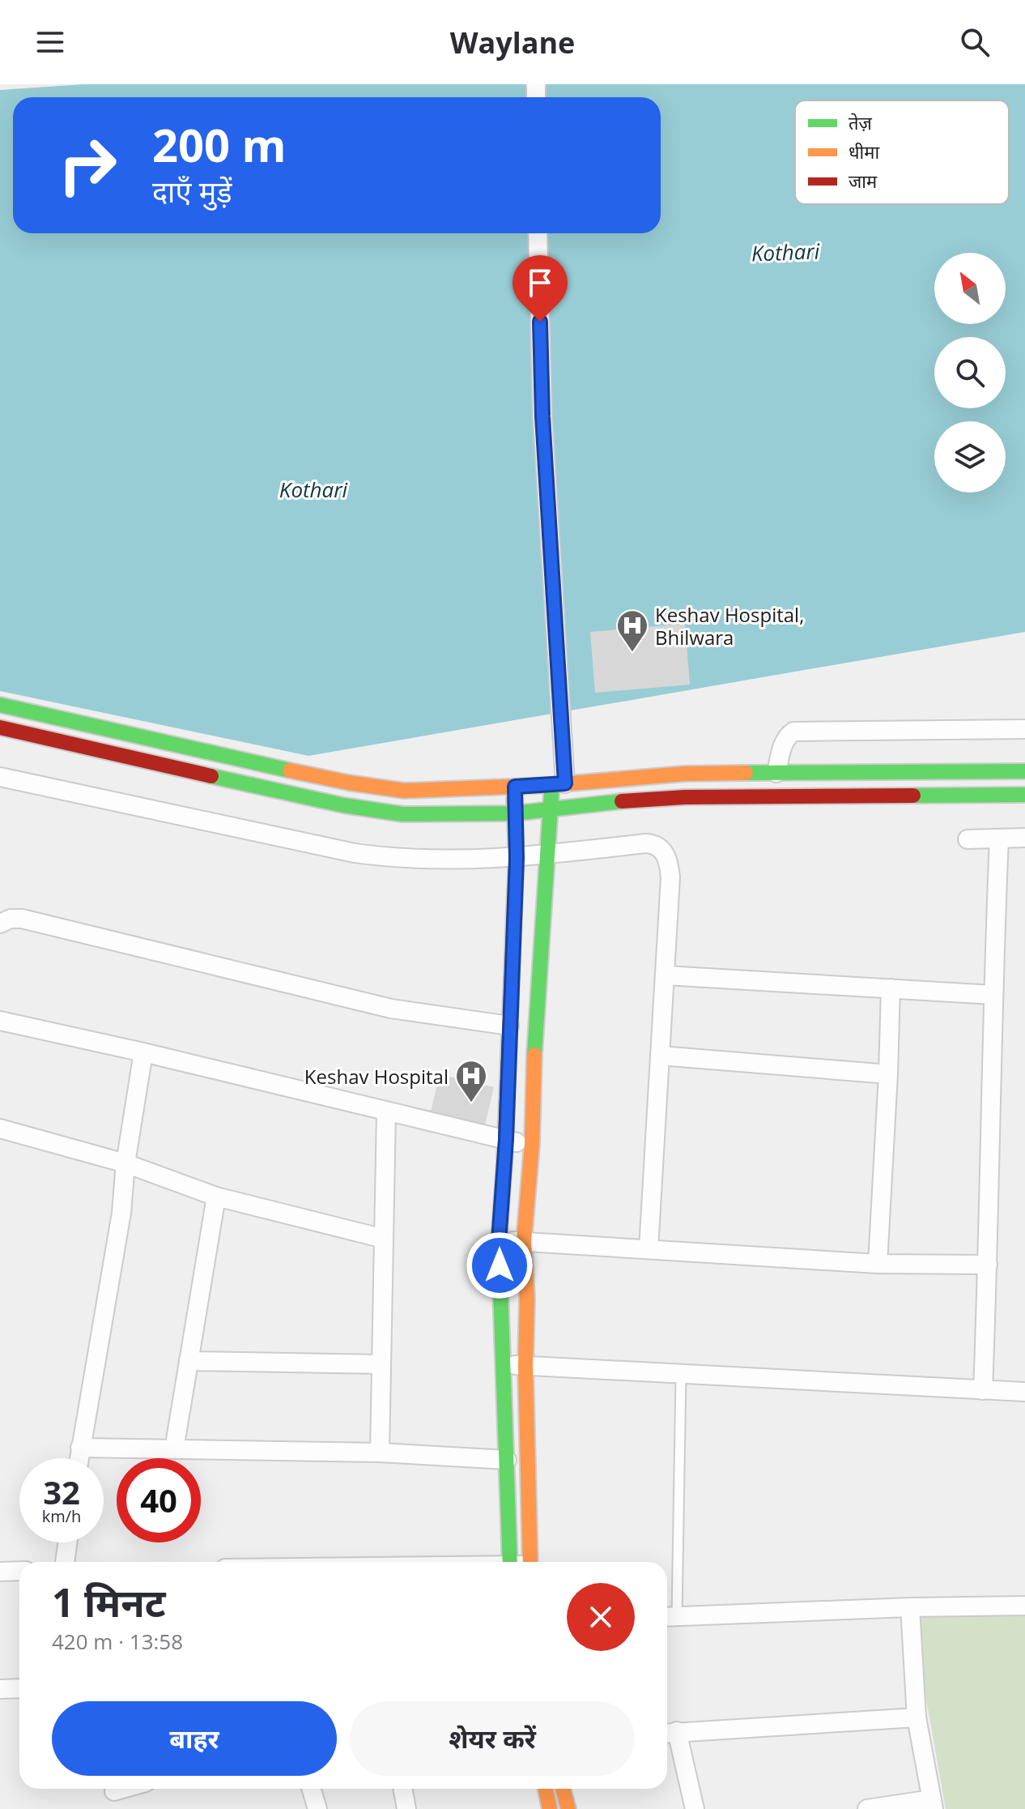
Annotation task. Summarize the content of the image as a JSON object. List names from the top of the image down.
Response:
{
  "water": ["Kothari"],
  "places": {
    "hospital": ["Keshav Hospital, Bhilwara", "Keshav Hospital"]
  },
  "legend": ["तेज़", "धीमा", "जाम"],
  "north": "top left",
  "page": {
    "header": "Waylane",
    "turn": ["200 m", "दाएँ मुड़ें"],
    "speed": "32 km/h",
    "limit": "40",
    "heading": ["1 मिनट", "420 m · 13:58"],
    "buttons": ["बाहर", "शेयर करें"]
  }
}
